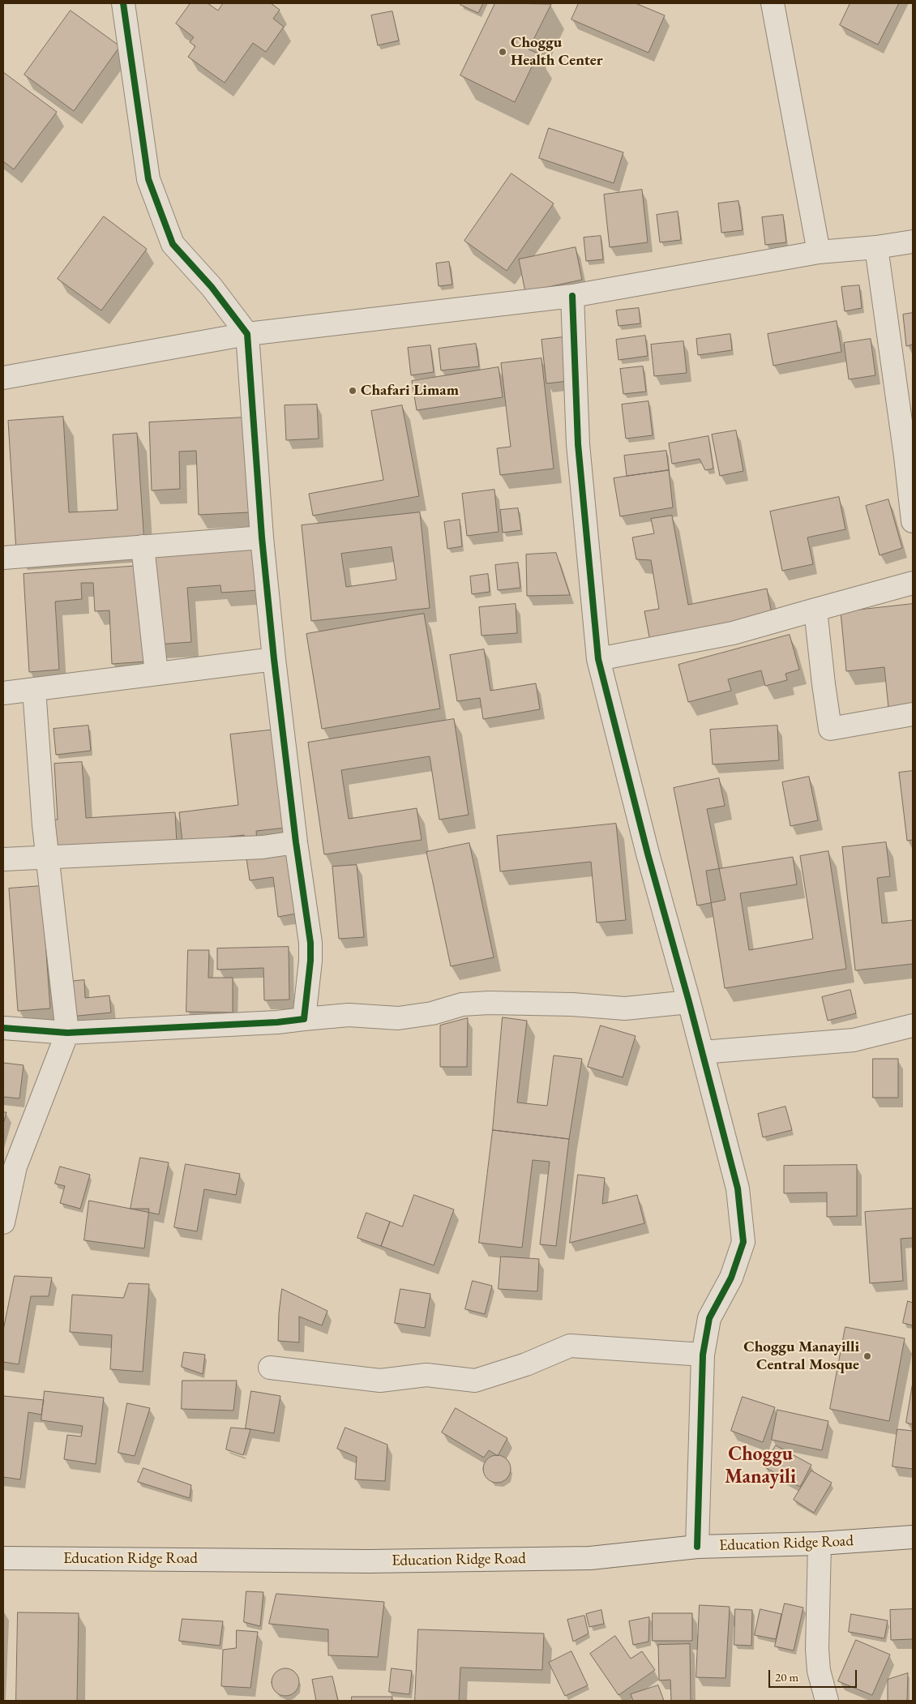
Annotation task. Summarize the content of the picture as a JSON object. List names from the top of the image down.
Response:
{
  "streets": {
    "street": ["Education Ridge Road"]
  },
  "districts": ["Choggu Manayili"],
  "places": ["Choggu Health Center", "Chafari Limam", "Choggu Manayilli Central Mosque"],
  "scale_bar": "20 m"
}
